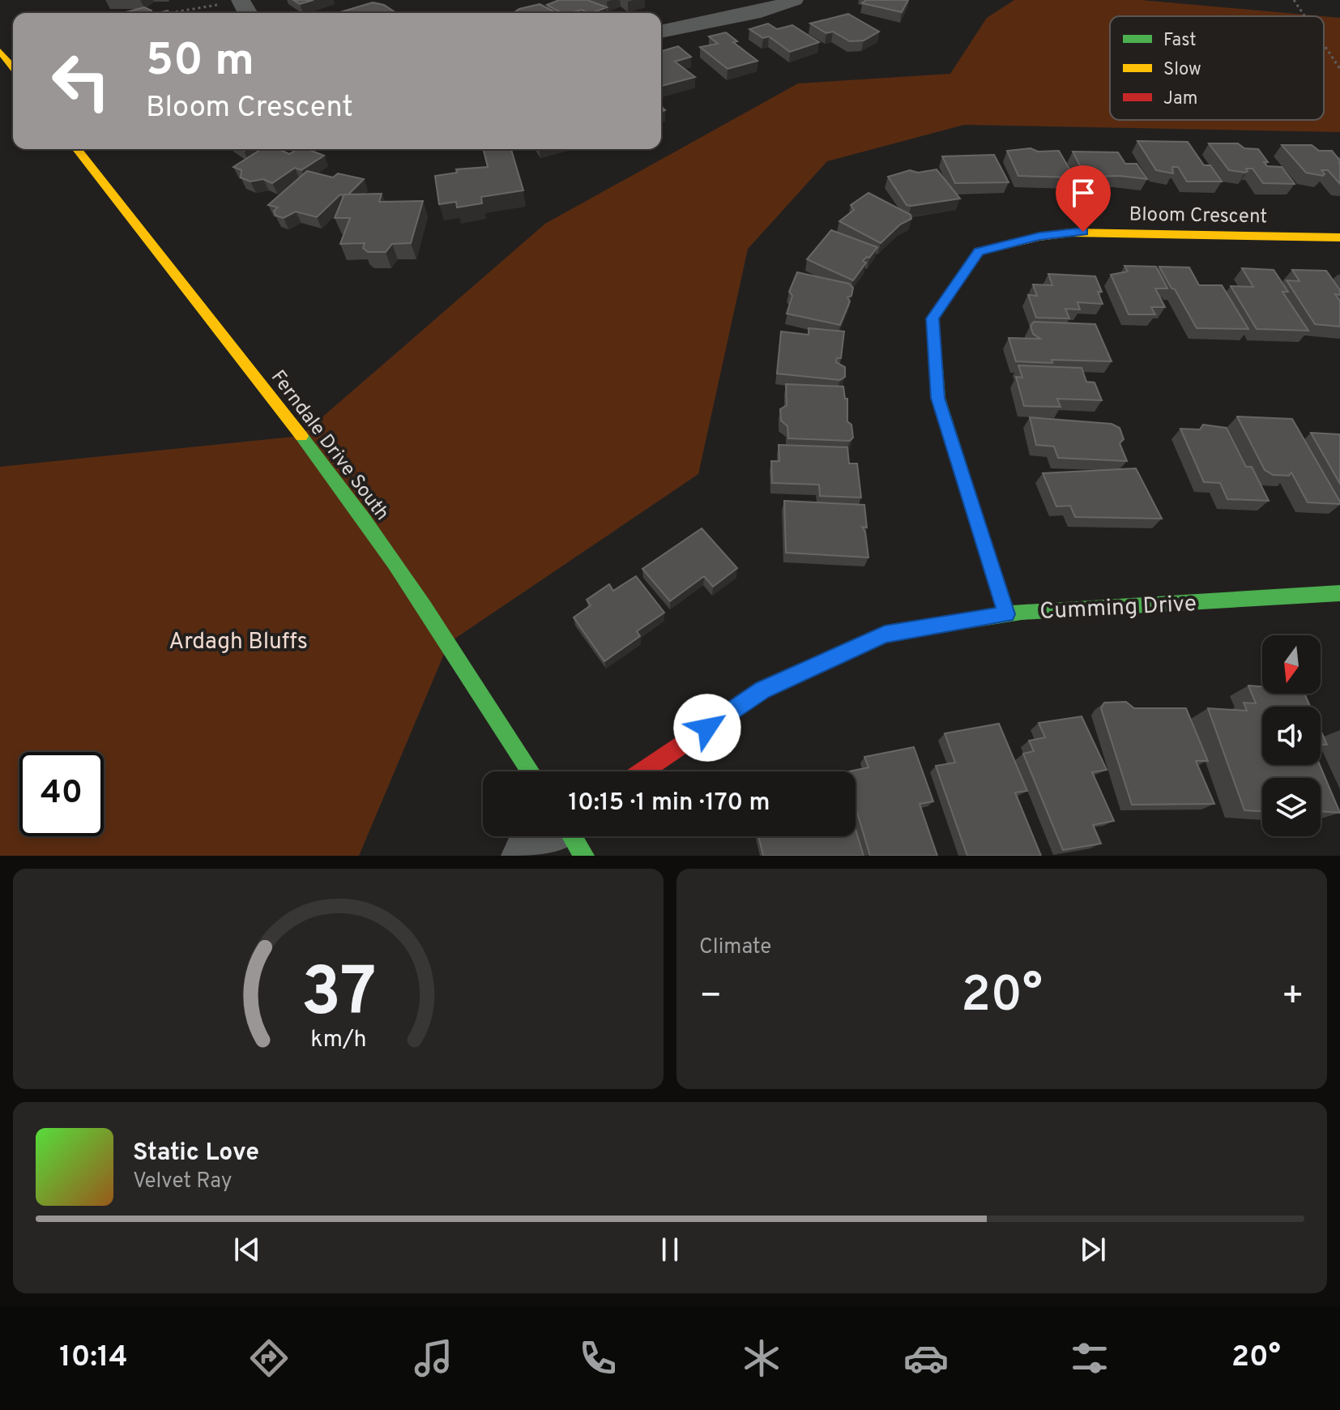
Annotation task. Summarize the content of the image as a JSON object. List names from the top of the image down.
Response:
{
  "streets": {
    "street": ["Bloom Crescent", "Ferndale Drive South", "Cumming Drive"]
  },
  "crossings": [
    ["Bloom Crescent", "Cumming Drive"]
  ],
  "parks": ["Ardagh Bluffs"],
  "legend": ["Fast", "Slow", "Jam"],
  "north": "bottom",
  "page": {
    "turn": ["50 m", "Bloom Crescent"],
    "limit": "40",
    "trip": "10:15 · 1 min · 170 m",
    "tile": "Climate",
    "heat": ["−", "20°", "+"],
    "song": ["Static Love", "Velvet Ray"],
    "tabs": ["10:14", "20°"],
    "gauge": ["37", "km/h"]
  }
}
